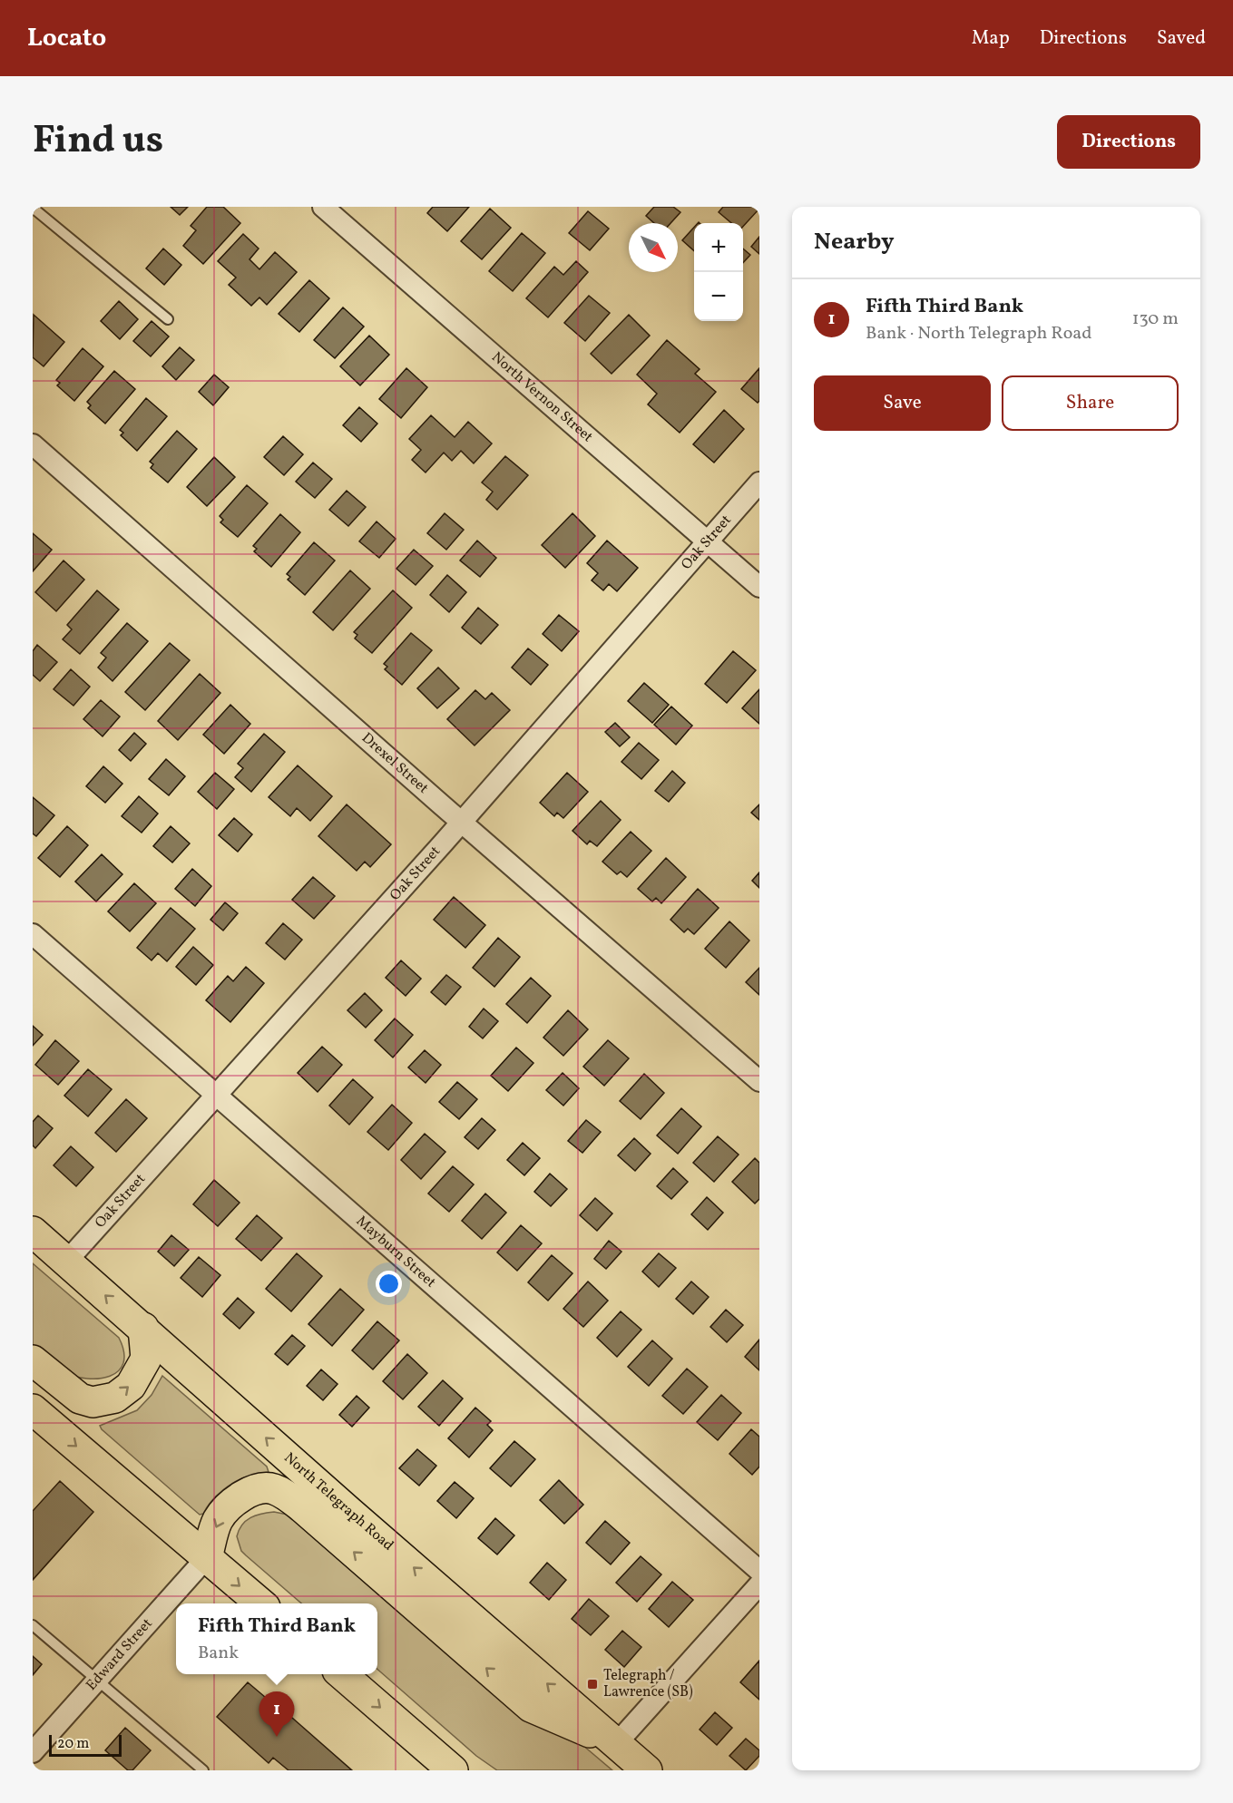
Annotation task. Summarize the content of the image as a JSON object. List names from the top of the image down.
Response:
{
  "streets": {
    "main road": ["North Telegraph Road"],
    "street": [
      "North Vernon Street",
      "Oak Street",
      "Drexel Street",
      "Mayburn Street",
      "Edward Street"
    ]
  },
  "crossings": [
    ["North Vernon Street", "Oak Street"],
    ["Oak Street", "Drexel Street"],
    ["Oak Street", "Mayburn Street"],
    ["Oak Street", "North Telegraph Road"]
  ],
  "places": {
    "transit": ["Telegraph / Lawrence (SB)"]
  },
  "scale_bar": "20 m",
  "north": "bottom right",
  "page": {
    "header": "Locato",
    "nav": ["Map", "Directions", "Saved"],
    "title": "Find us",
    "buttons": [
      "Directions",
      ["Save", "Share"]
    ],
    "heading": "Nearby",
    "map_buttons": ["+", "−"],
    "list": [
      {
        "mark": "1",
        "name": "Fifth Third Bank",
        "note": "Bank · North Telegraph Road",
        "value": "130 m"
      }
    ],
    "popup": ["Fifth Third Bank", "Bank"],
    "pins": "1",
    "scale": "20 m"
  }
}
